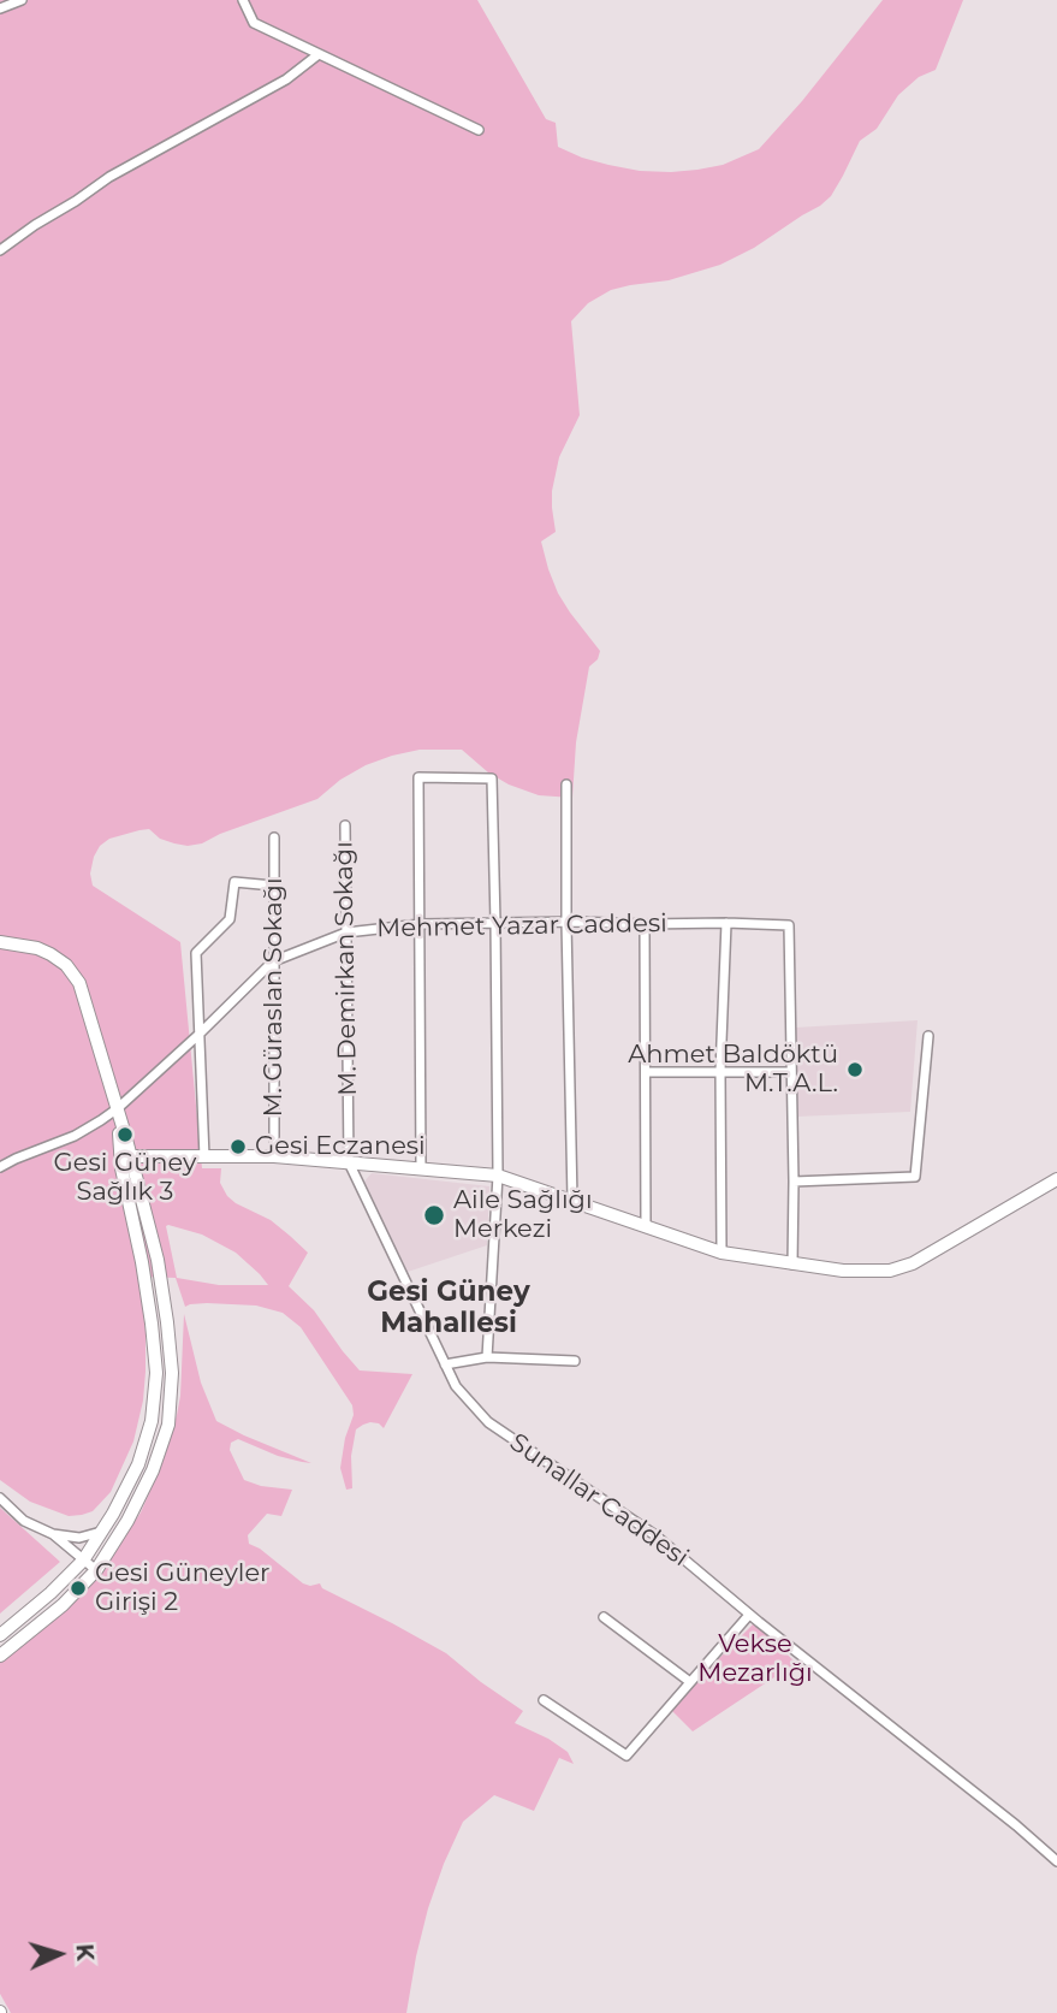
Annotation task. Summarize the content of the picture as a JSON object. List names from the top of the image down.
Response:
{
  "streets": {
    "street": [
      "Mehmet Yazar Caddesi",
      "M. Demirkan Sokağı",
      "M. Güraslan Sokağı",
      "Sunallar Caddesi"
    ]
  },
  "crossings": [
    ["Mehmet Yazar Caddesi", "M. Demirkan Sokağı"],
    ["Mehmet Yazar Caddesi", "M. Güraslan Sokağı"],
    ["M. Demirkan Sokağı", "Sunallar Caddesi"]
  ],
  "districts": ["Gesi Güney Mahallesi"],
  "parks": ["Vekse Mezarlığı"],
  "places": [
    "Ahmet Baldöktü M.T.A.L.",
    "Gesi Güney Sağlık 3",
    "Gesi Eczanesi",
    "Aile Sağlığı Merkezi",
    "Gesi Güneyler Girişi 2"
  ],
  "north": "right"
}
